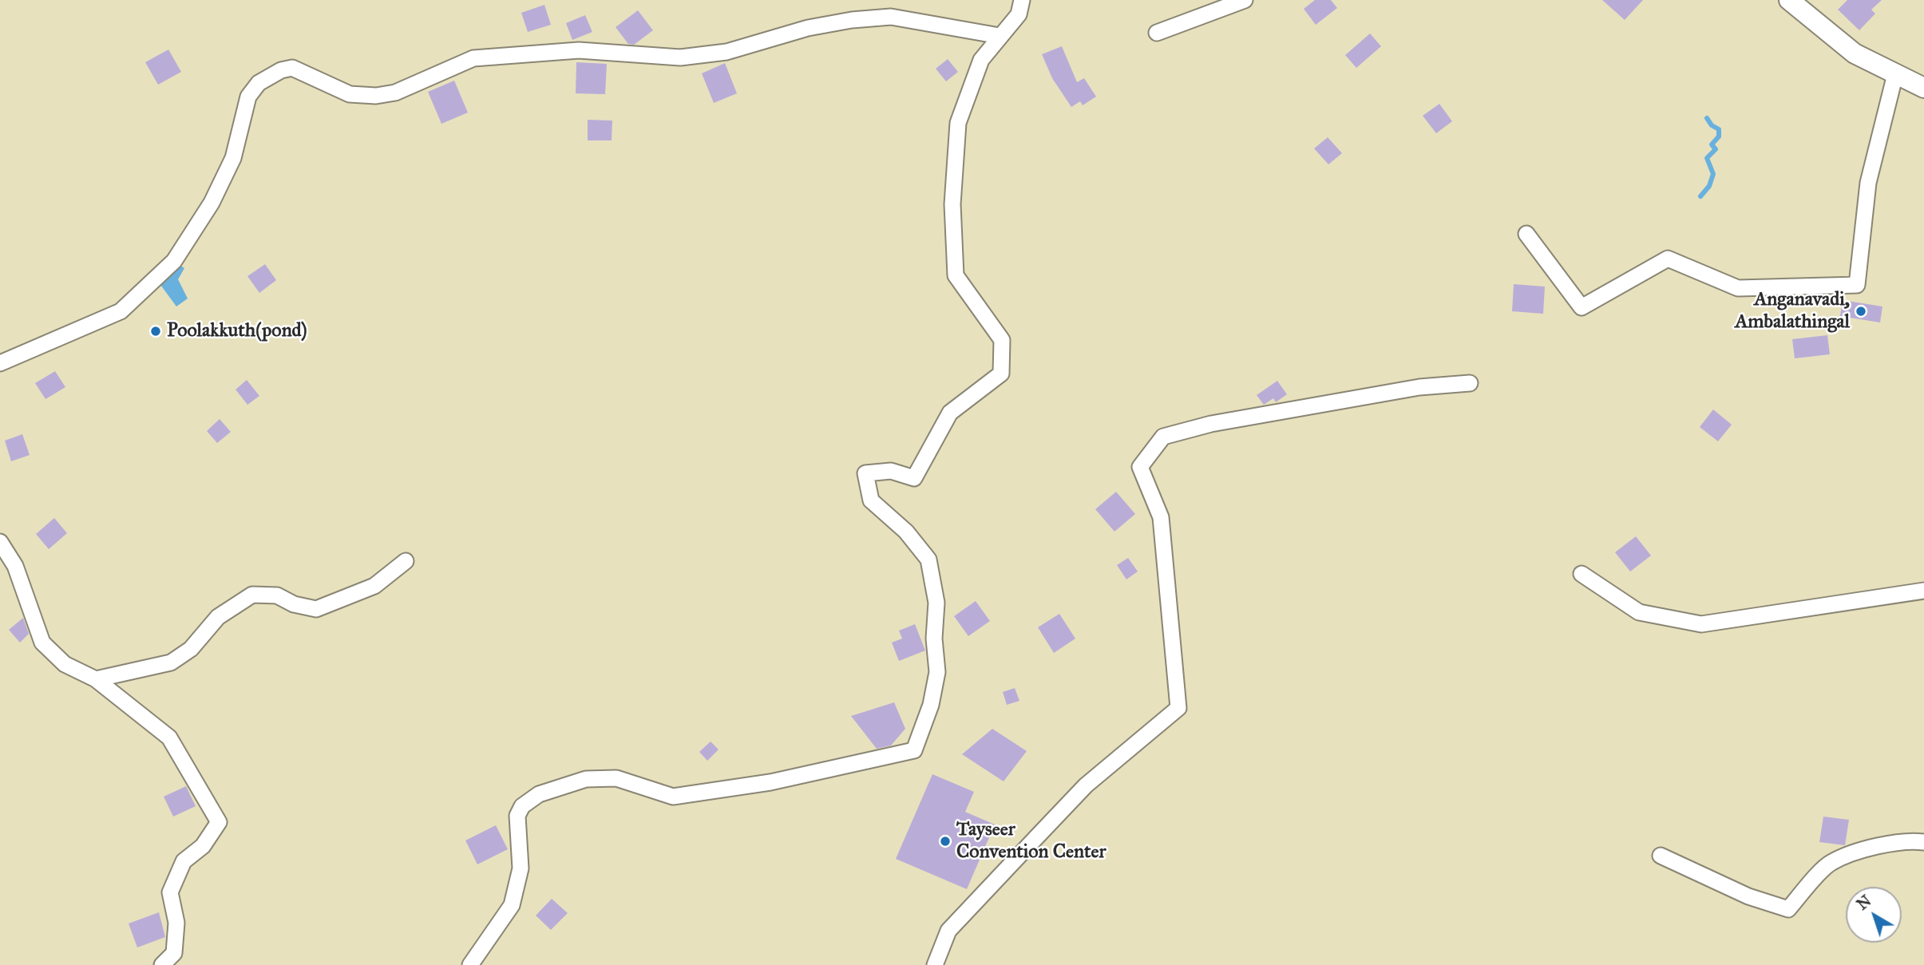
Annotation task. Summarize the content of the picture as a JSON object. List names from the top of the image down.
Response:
{
  "places": ["Anganavadi, Ambalathingal", "Poolakkuth(pond)", "Tayseer Convention Center"],
  "north": "top left"
}
